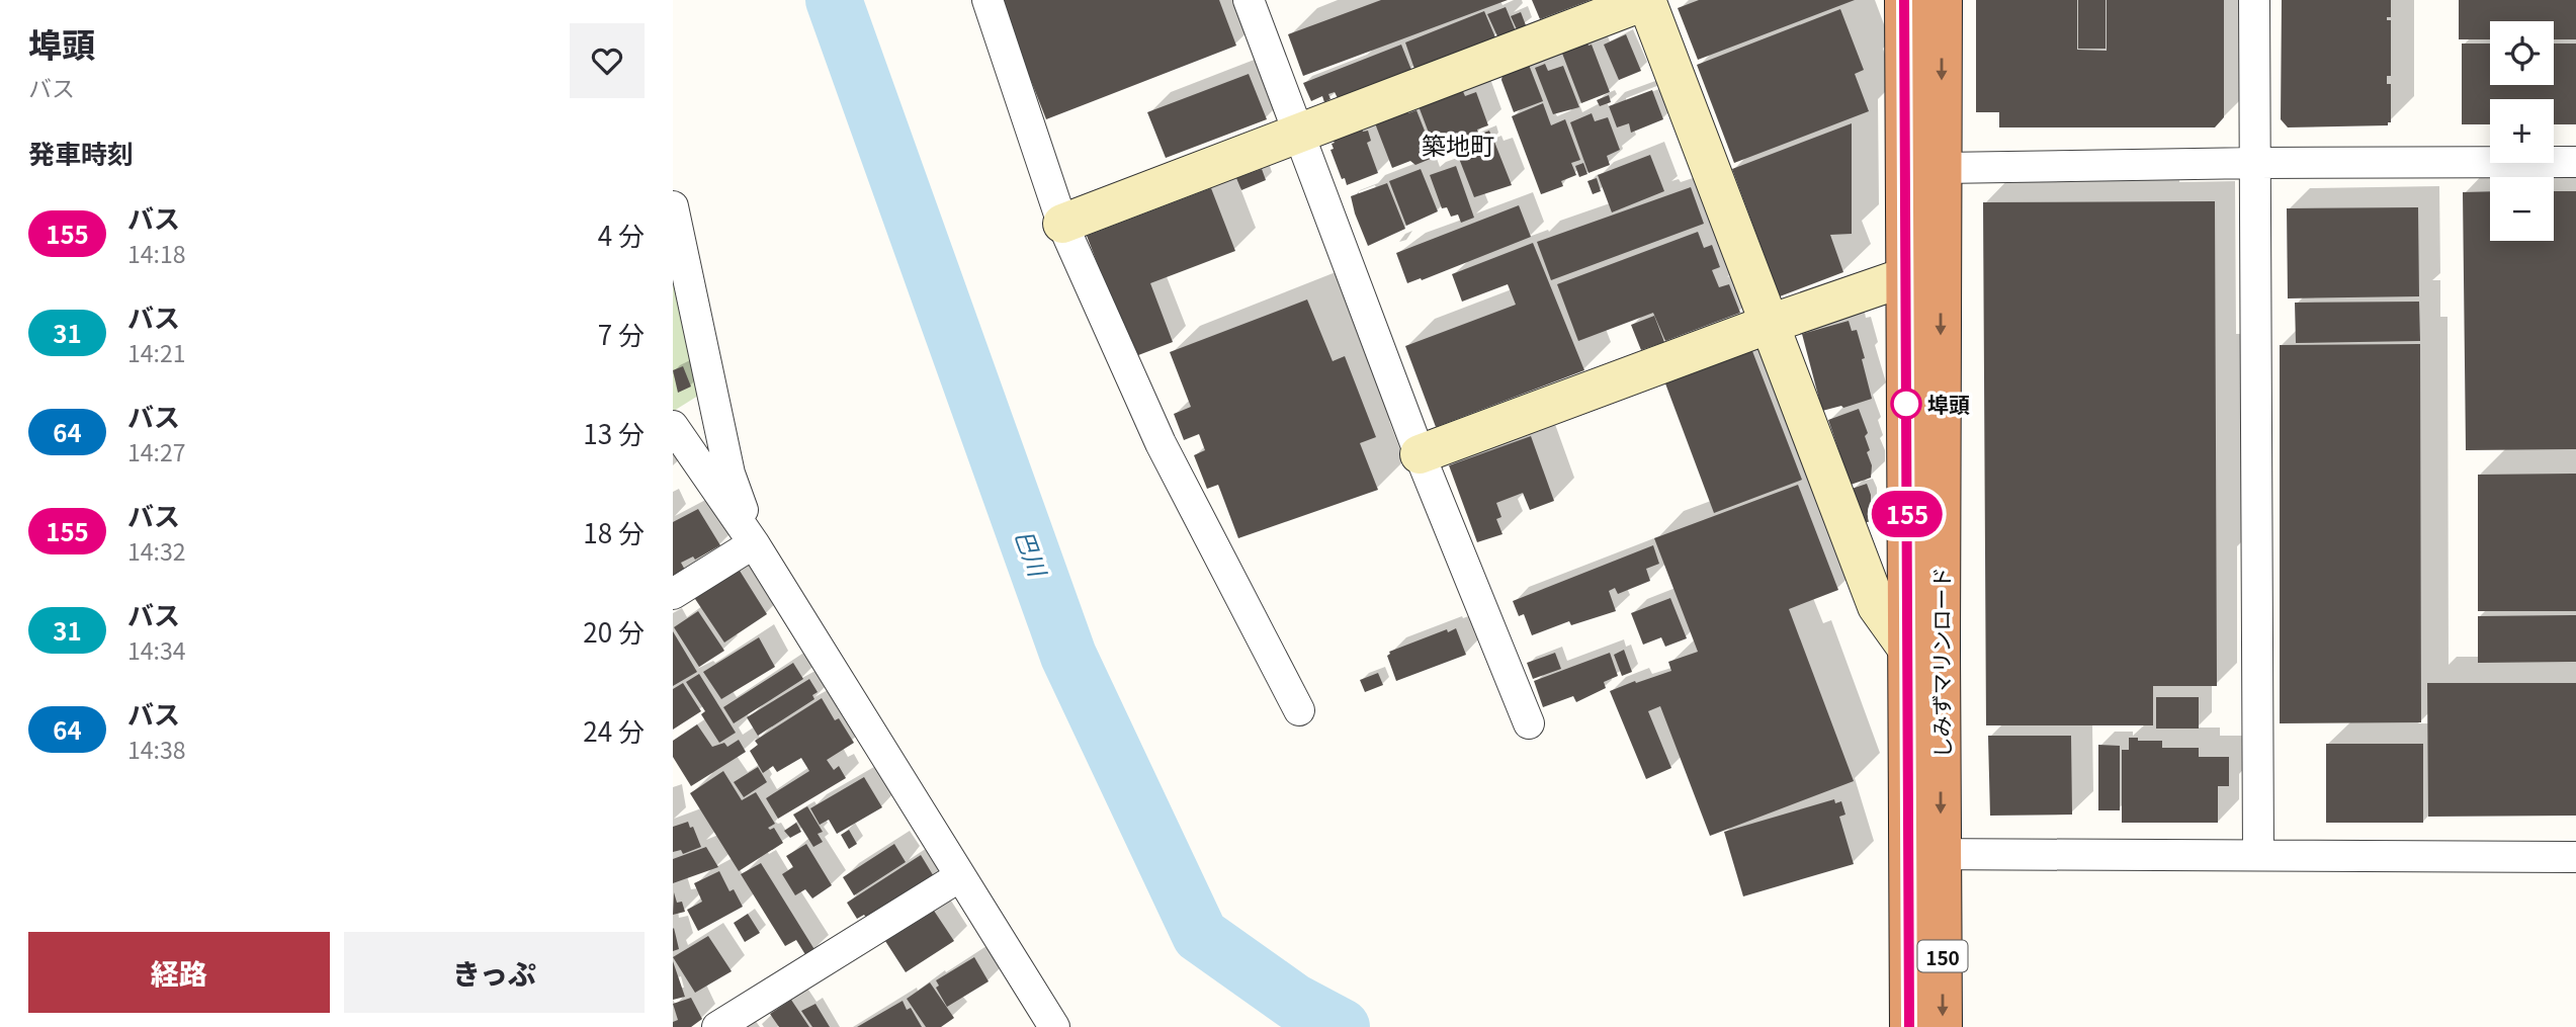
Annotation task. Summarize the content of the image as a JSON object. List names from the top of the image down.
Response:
{
  "streets": {
    "highway": ["しみずマリンロード", "150"]
  },
  "districts": ["築地町"],
  "water": ["巴川"],
  "places": ["埠頭"],
  "lines": ["bus line 155"],
  "page": {
    "heading": [
      ["埠頭", "バス"],
      "発車時刻"
    ],
    "on_map": "155",
    "map_buttons": ["+", "−"],
    "list": [
      {
        "mark": "155",
        "name": "バス",
        "note": "14:18",
        "value": "4 分"
      },
      {
        "mark": "31",
        "name": "バス",
        "note": "14:21",
        "value": "7 分"
      },
      {
        "mark": "64",
        "name": "バス",
        "note": "14:27",
        "value": "13 分"
      },
      {
        "mark": "155",
        "name": "バス",
        "note": "14:32",
        "value": "18 分"
      },
      {
        "mark": "31",
        "name": "バス",
        "note": "14:34",
        "value": "20 分"
      },
      {
        "mark": "64",
        "name": "バス",
        "note": "14:38",
        "value": "24 分"
      }
    ],
    "buttons": ["経路", "きっぷ"]
  }
}
